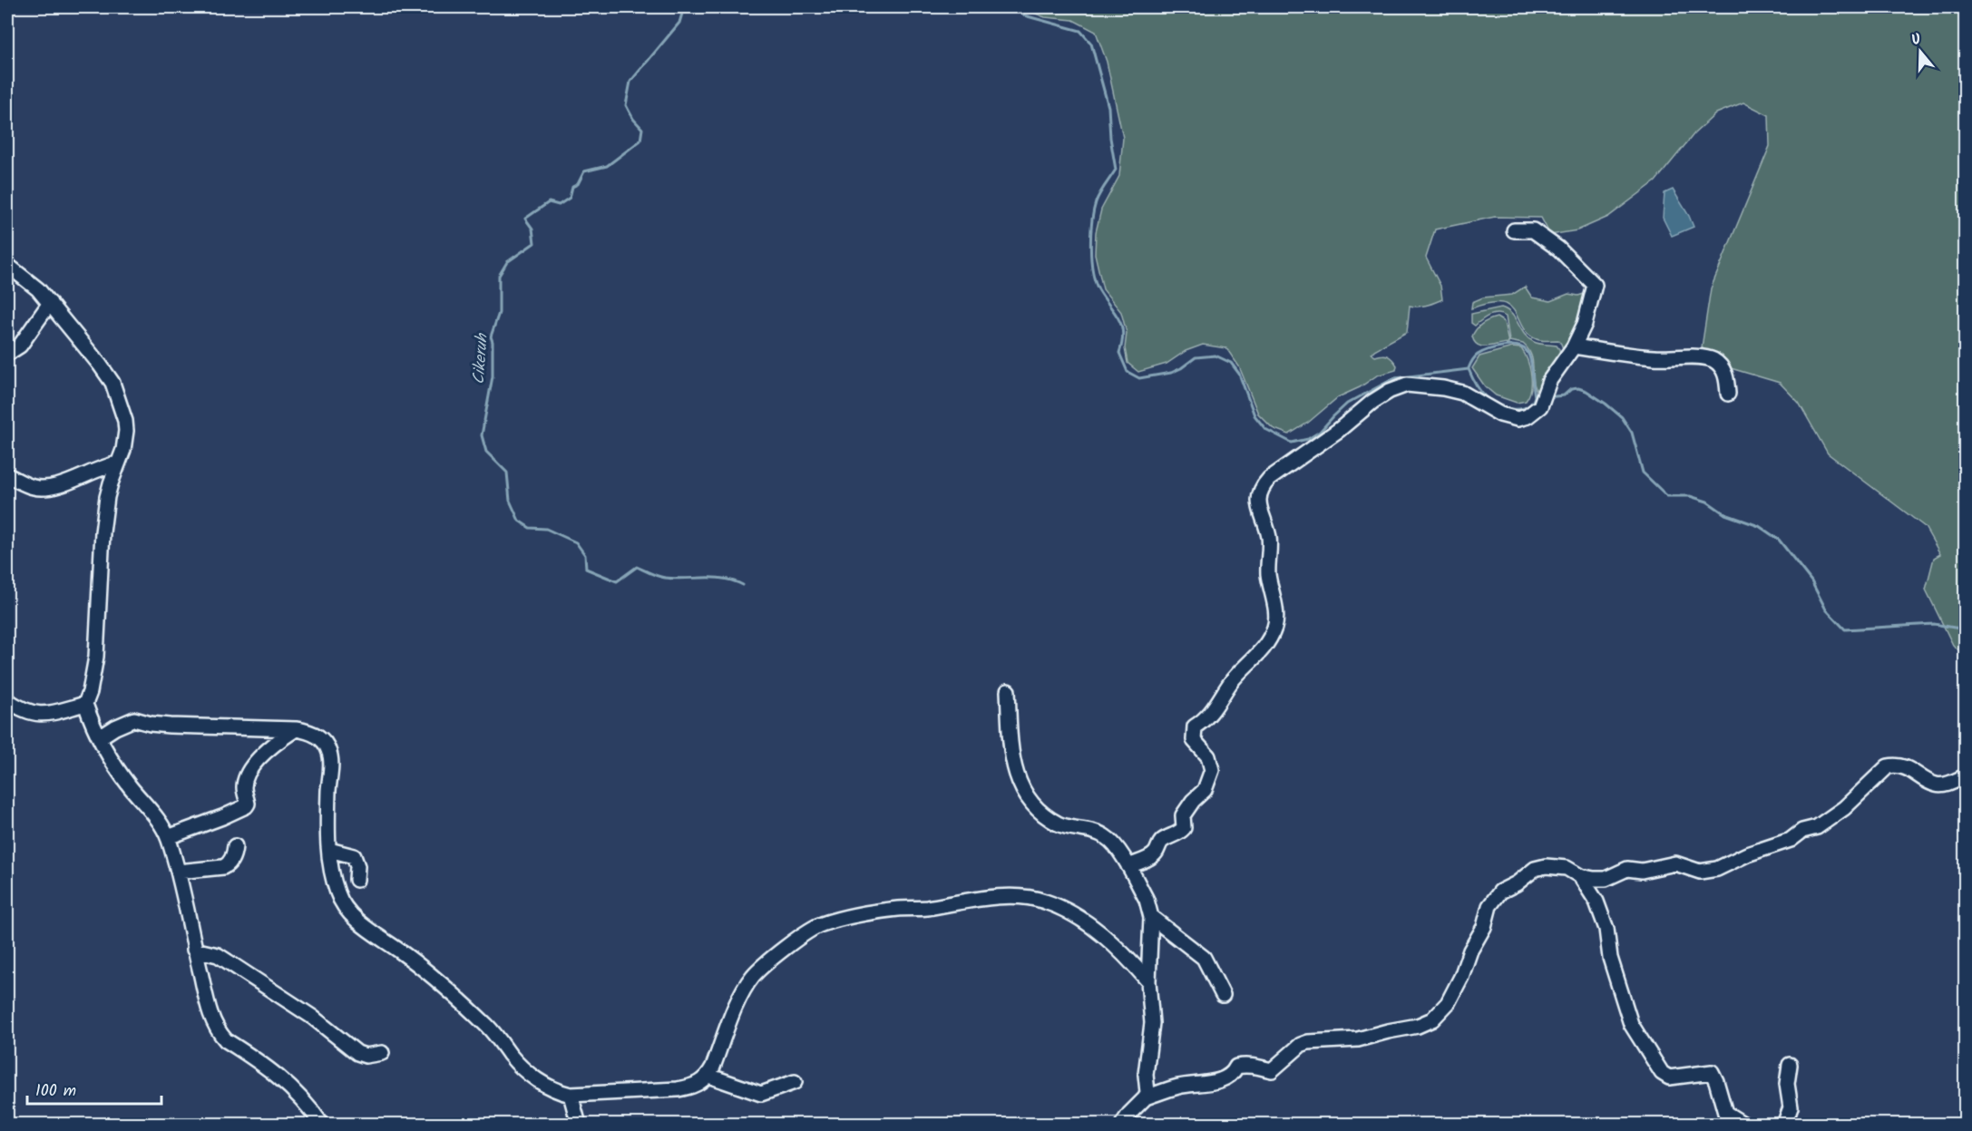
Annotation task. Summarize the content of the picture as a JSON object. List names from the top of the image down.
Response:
{
  "water": ["Cikeruh"],
  "scale_bar": "100 m",
  "north": "top"
}
